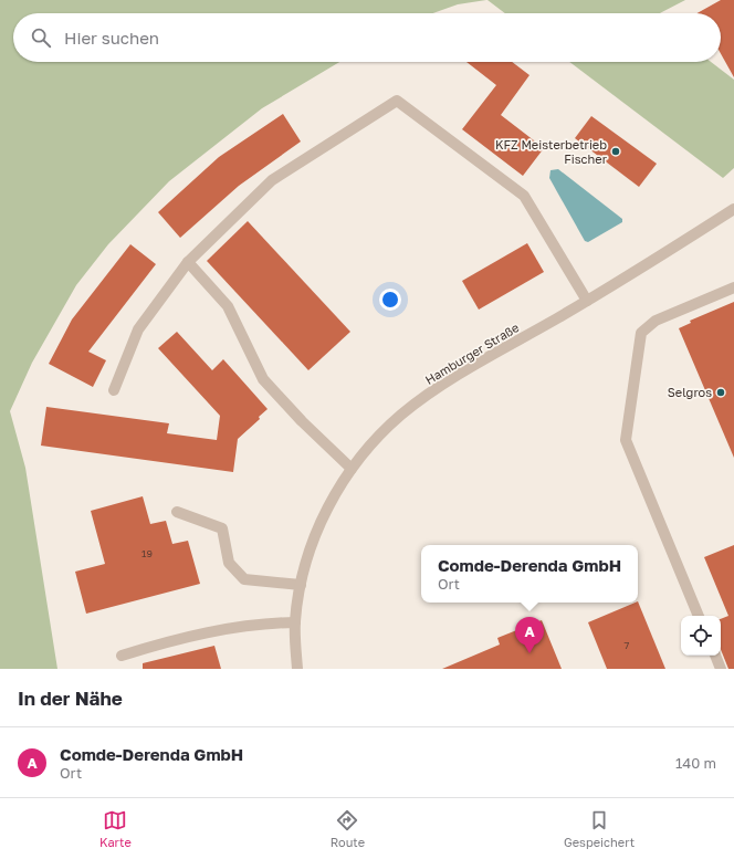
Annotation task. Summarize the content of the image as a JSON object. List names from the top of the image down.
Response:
{
  "streets": {
    "street": ["Hamburger Straße"]
  },
  "places": ["KFZ Meisterbetrieb Fischer", "Selgros"],
  "house_numbers": ["19", "7"],
  "page": {
    "search": "Hier suchen",
    "popup": ["Comde-Derenda GmbH", "Ort"],
    "pins": "A",
    "heading": "In der Nähe",
    "list": [
      {
        "mark": "A",
        "name": "Comde-Derenda GmbH",
        "note": "Ort",
        "value": "140 m"
      }
    ],
    "nav": ["Karte", "Route", "Gespeichert"]
  }
}
